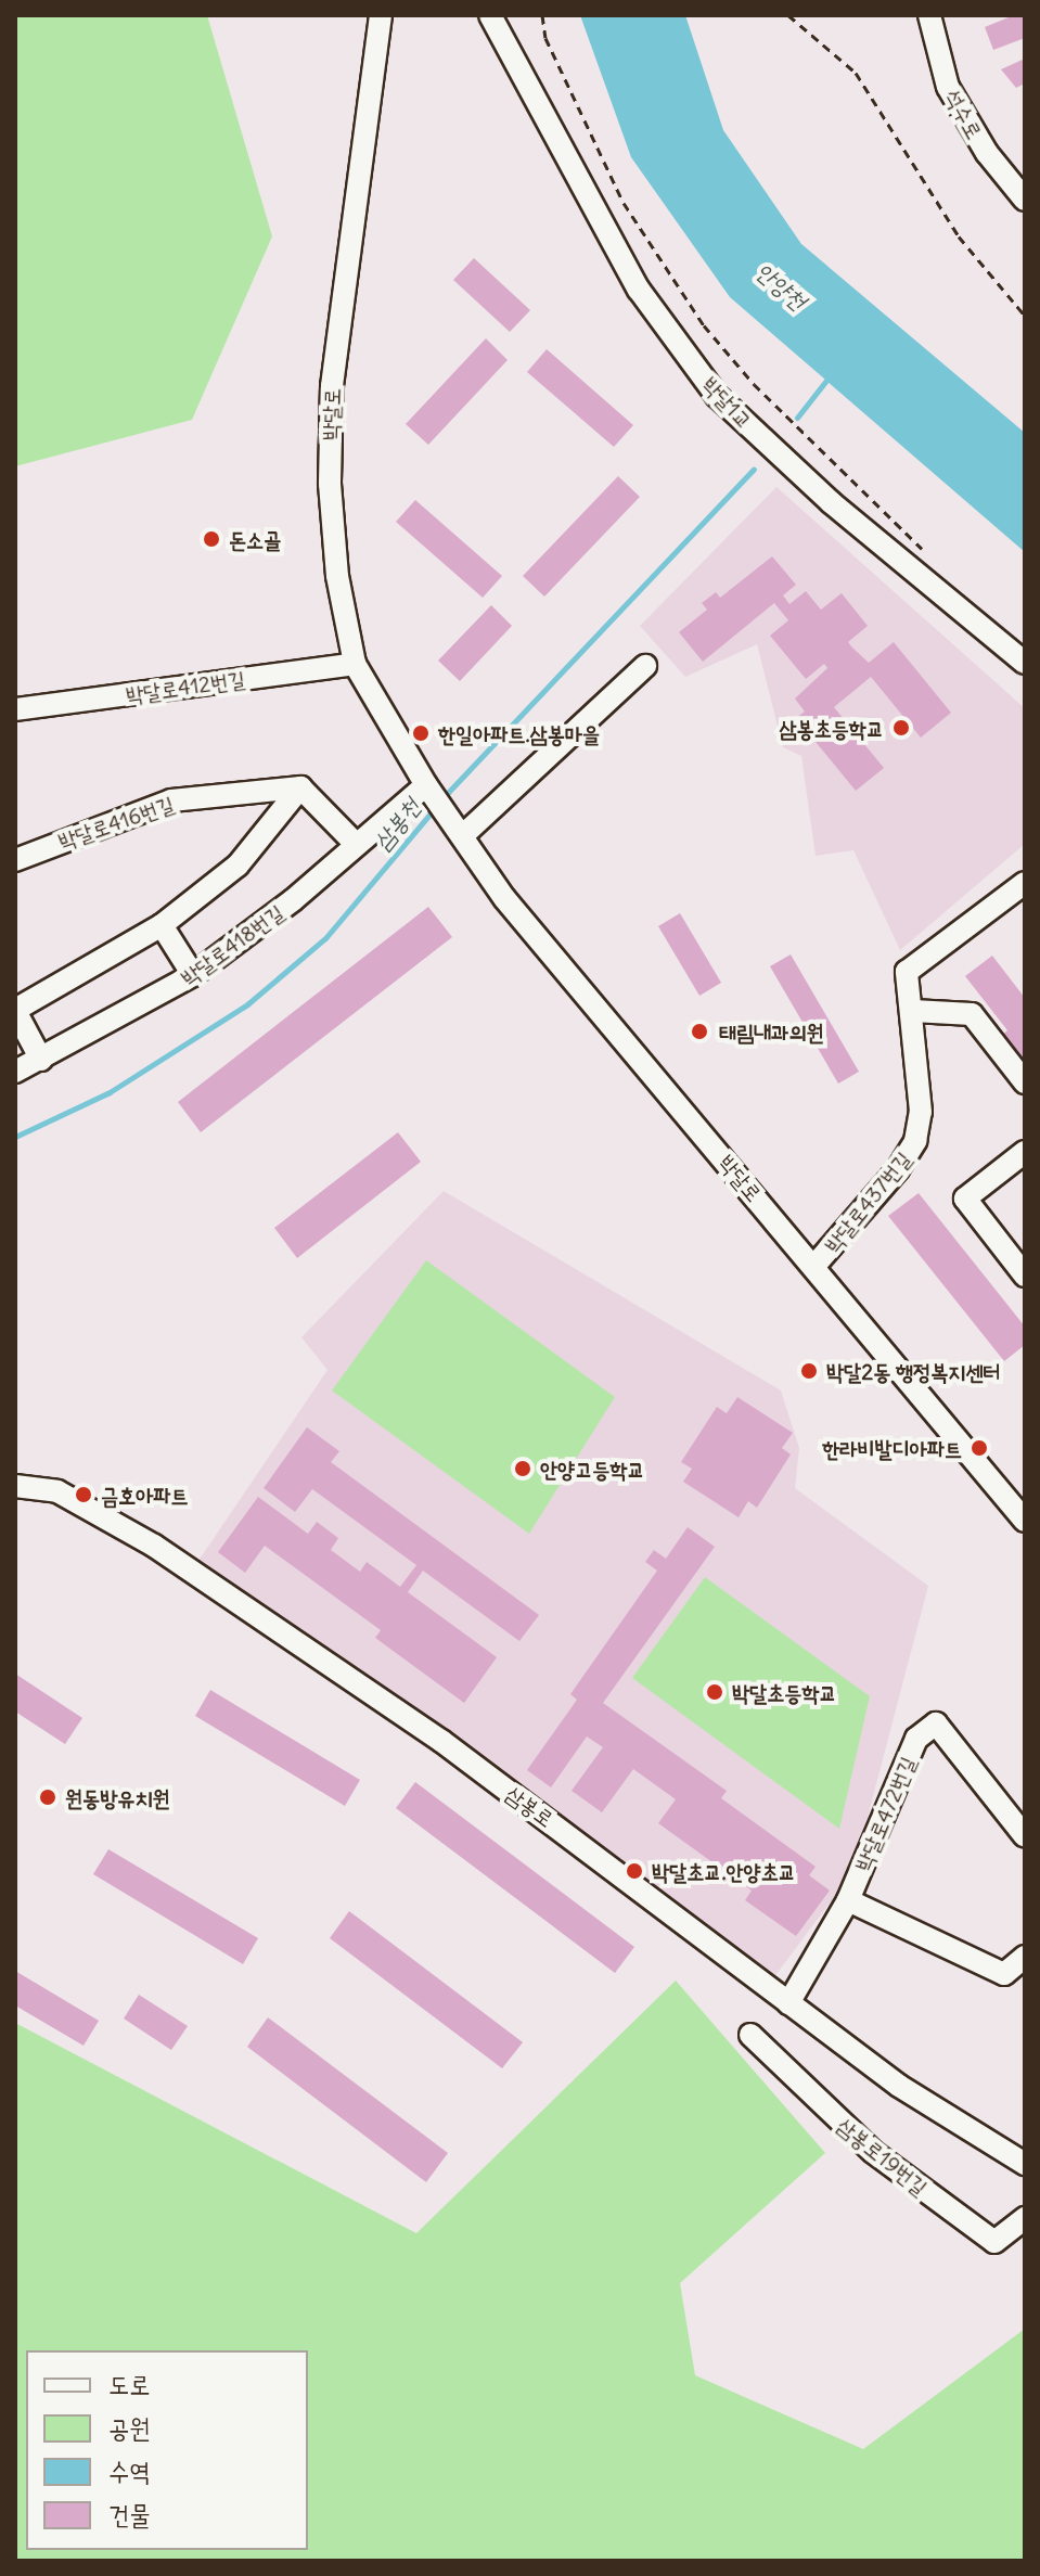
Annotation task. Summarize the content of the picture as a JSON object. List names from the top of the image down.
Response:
{
  "streets": {
    "street": [
      "석수로",
      "박달1교",
      "박달로",
      "박달로412번길",
      "박달로416번길",
      "박달로418번길",
      "박달로437번길",
      "삼봉로",
      "박달로472번길",
      "삼봉로19번길"
    ]
  },
  "crossings": [
    ["박달로", "박달로412번길"],
    ["박달로", "박달로418번길"],
    ["박달로", "박달로437번길"]
  ],
  "water": ["안양천", "삼봉천"],
  "places": [
    "돈소골",
    "삼봉초등학교",
    "한일아파트.삼봉마을",
    "태림내과의원",
    "박달2동 행정복지센터",
    "한라비발디아파트",
    "안양고등학교",
    "금호아파트",
    "박달초등학교",
    "원동방유치원",
    "박달초교.안양초교"
  ],
  "legend": [
    "도로",
    "공원",
    "수역",
    "건물"
  ]
}
